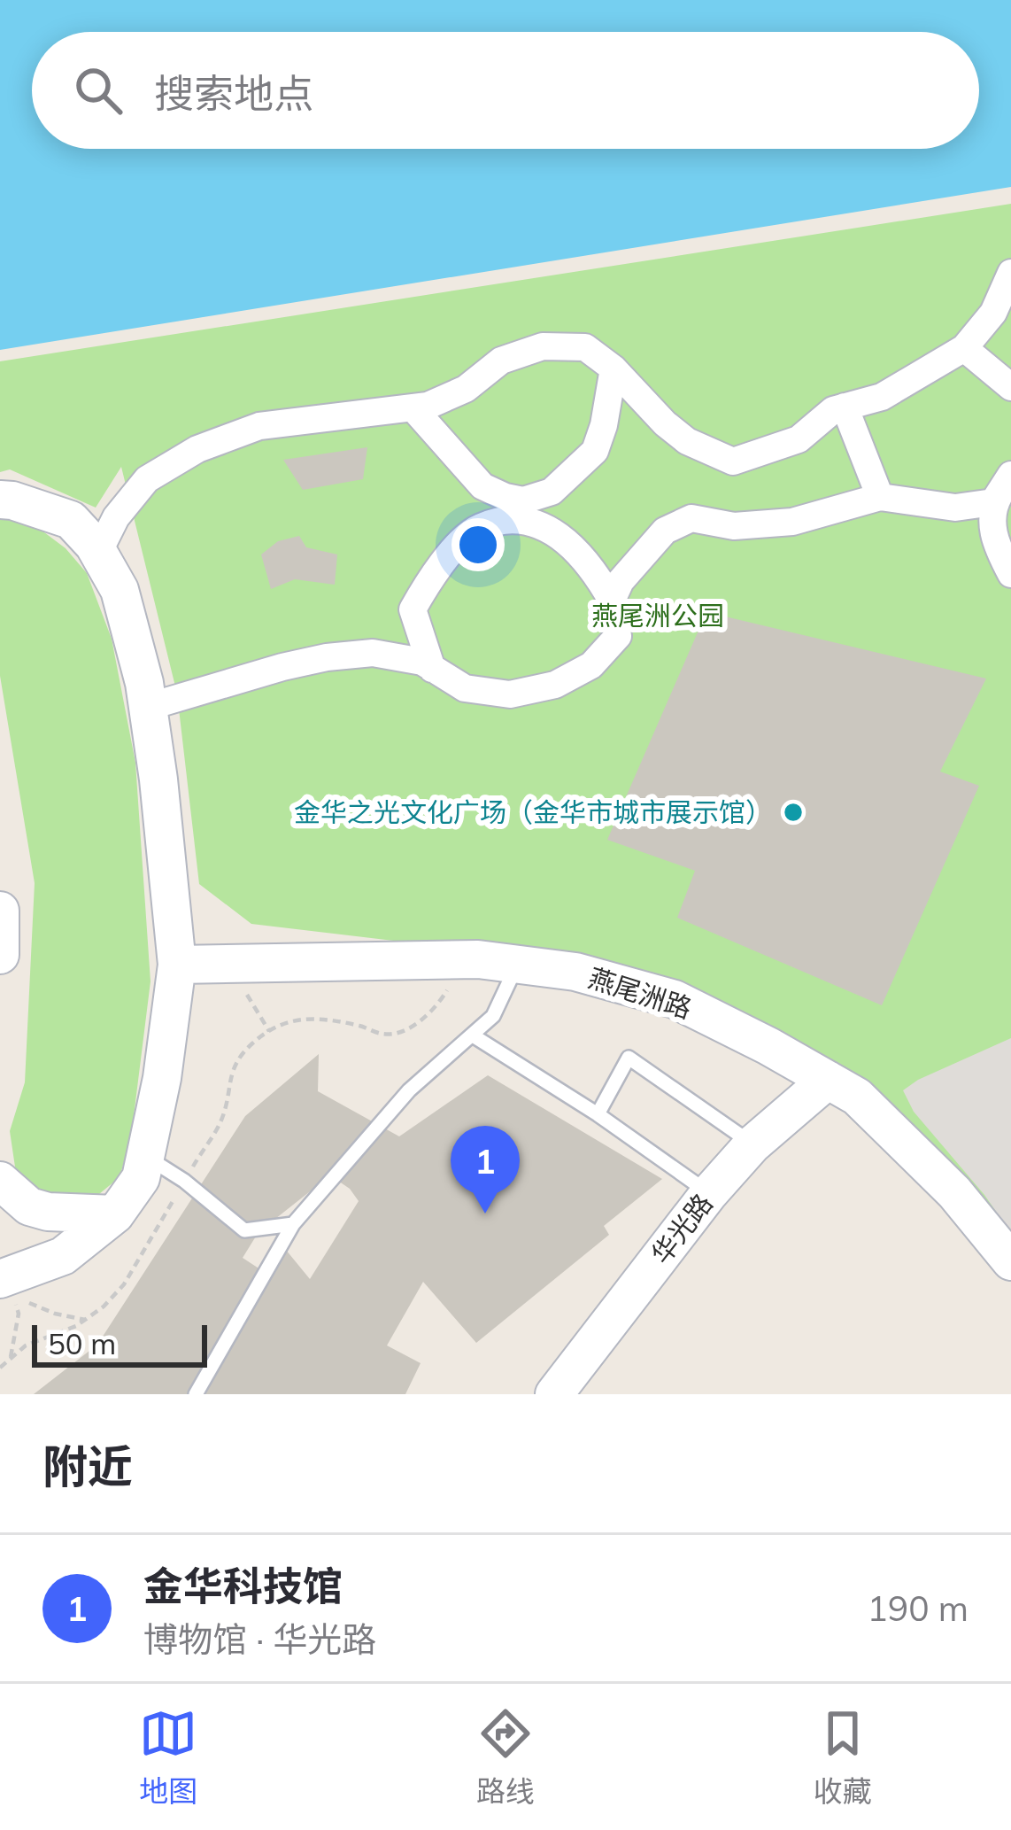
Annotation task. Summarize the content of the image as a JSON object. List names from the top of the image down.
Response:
{
  "streets": {
    "street": ["燕尾洲路", "华光路"]
  },
  "crossings": [
    ["燕尾洲路", "华光路"]
  ],
  "parks": ["燕尾洲公园"],
  "places": ["金华之光文化广场（金华市城市展示馆）"],
  "scale_bar": "50 m",
  "page": {
    "search": "搜索地点",
    "pins": "1",
    "scale": "50 m",
    "heading": "附近",
    "list": [
      {
        "mark": "1",
        "name": "金华科技馆",
        "note": "博物馆 · 华光路",
        "value": "190 m"
      }
    ],
    "nav": ["地图", "路线", "收藏"]
  }
}
